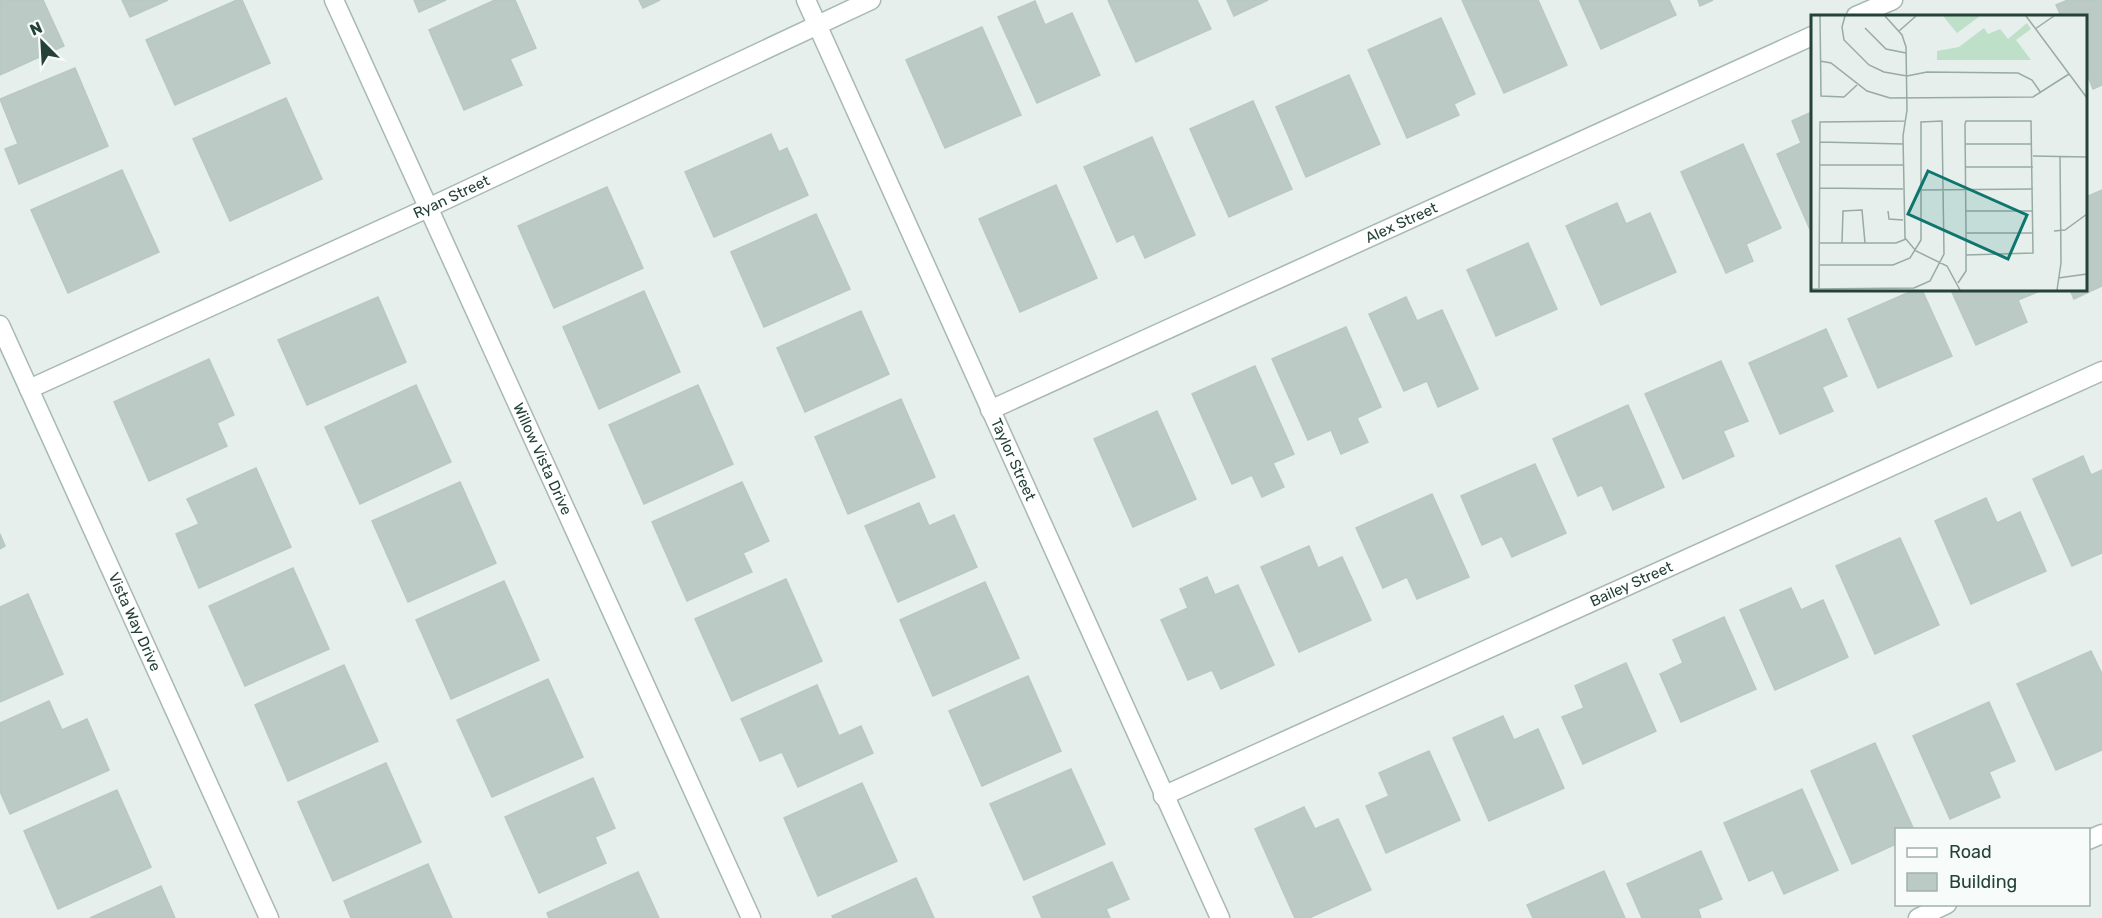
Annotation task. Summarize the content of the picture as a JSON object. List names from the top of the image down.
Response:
{
  "streets": {
    "street": [
      "Ryan Street",
      "Alex Street",
      "Willow Vista Drive",
      "Taylor Street",
      "Bailey Street",
      "Vista Way Drive"
    ]
  },
  "crossings": [
    ["Ryan Street", "Willow Vista Drive"],
    ["Ryan Street", "Taylor Street"],
    ["Ryan Street", "Vista Way Drive"],
    ["Alex Street", "Taylor Street"],
    ["Taylor Street", "Bailey Street"]
  ],
  "legend": ["Road", "Building"],
  "north": "top left"
}
